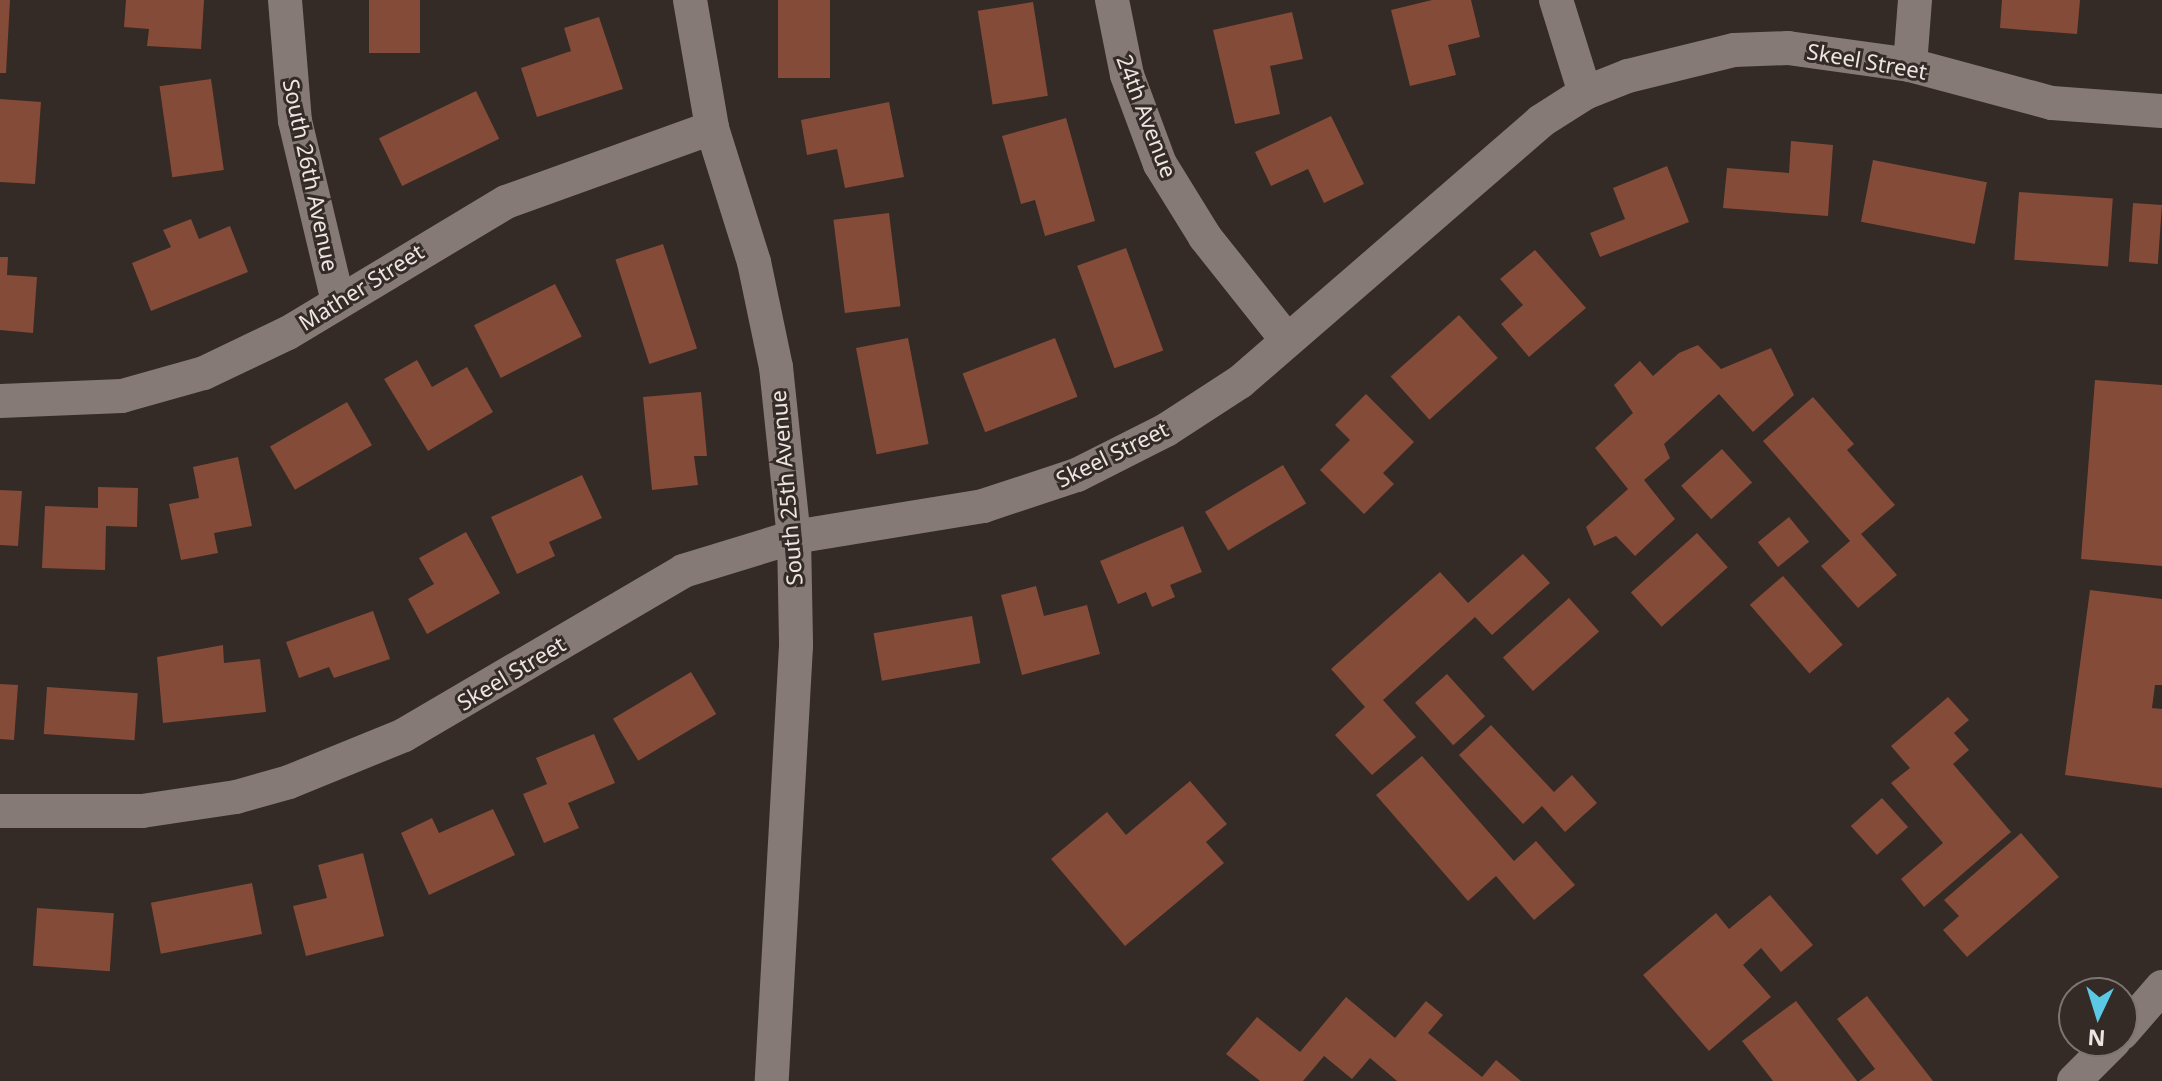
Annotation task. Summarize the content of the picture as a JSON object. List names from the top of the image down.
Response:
{
  "streets": {
    "street": [
      "Skeel Street",
      "24th Avenue",
      "South 26th Avenue",
      "Mather Street",
      "South 25th Avenue"
    ]
  },
  "crossings": [
    ["Skeel Street", "24th Avenue"],
    ["Skeel Street", "South 25th Avenue"],
    ["South 26th Avenue", "Mather Street"],
    ["Mather Street", "South 25th Avenue"]
  ],
  "north": "bottom"
}
